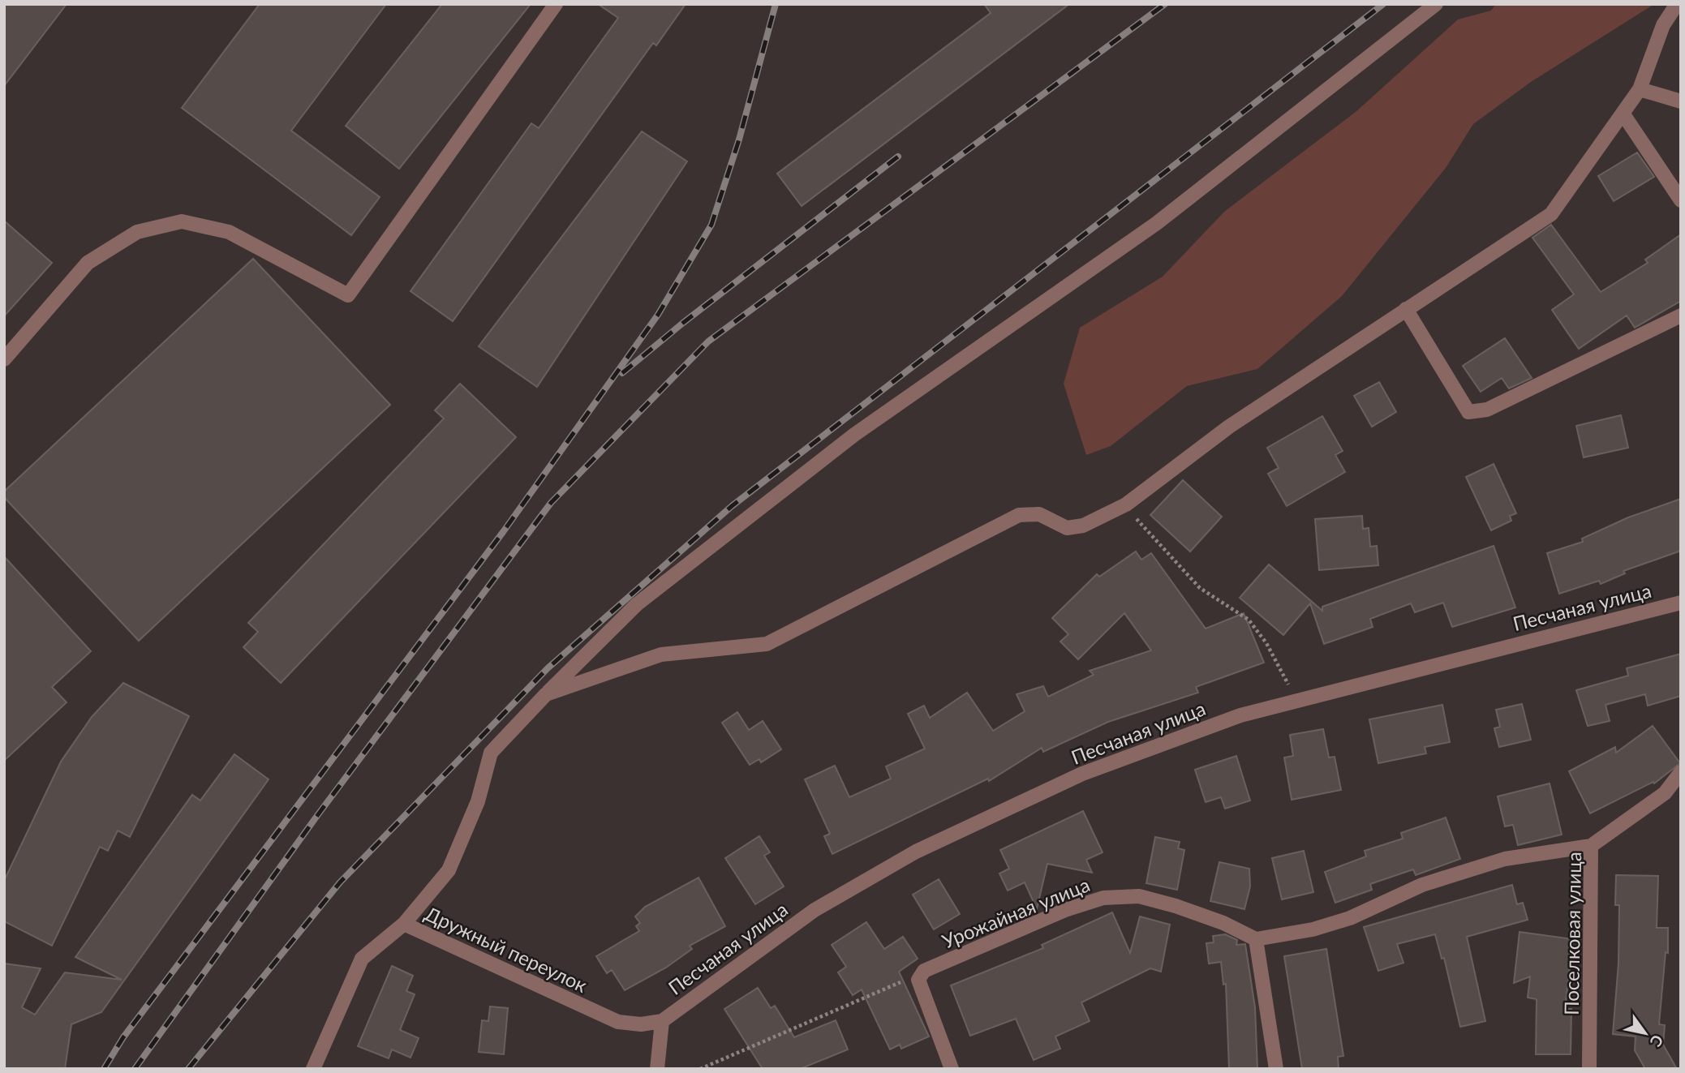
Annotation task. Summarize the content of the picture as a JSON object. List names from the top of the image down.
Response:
{
  "streets": {
    "street": [
      "Песчаная улица",
      "Урожайная улица",
      "Поселковая улица",
      "Дружный переулок"
    ]
  },
  "crossings": [
    ["Песчаная улица", "Дружный переулок"]
  ],
  "north": "bottom right"
}
